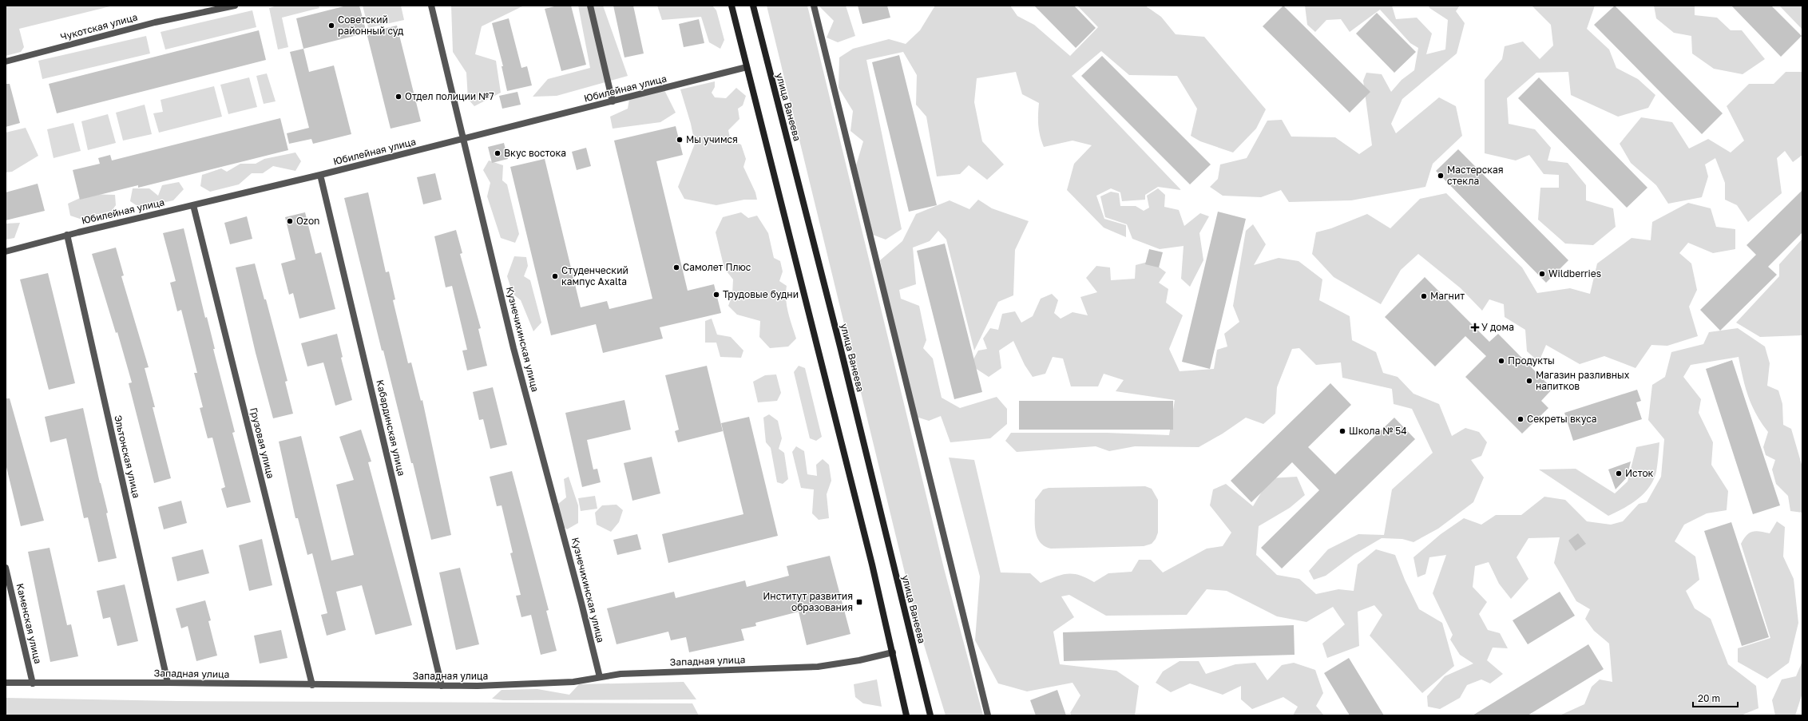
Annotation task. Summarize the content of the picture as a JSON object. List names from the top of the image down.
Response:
{
  "streets": {
    "main road": ["улица Ванеева"],
    "street": [
      "Чукотская улица",
      "Юбилейная улица",
      "Кузнечихинская улица",
      "Кабардинская улица",
      "Грузовая улица",
      "Эльтонская улица",
      "Каменская улица",
      "Западная улица"
    ]
  },
  "crossings": [
    ["Юбилейная улица", "Кузнечихинская улица"],
    ["Юбилейная улица", "Кабардинская улица"],
    ["Юбилейная улица", "Грузовая улица"],
    ["Юбилейная улица", "Эльтонская улица"],
    ["Кузнечихинская улица", "Западная улица"],
    ["Кабардинская улица", "Западная улица"],
    ["Грузовая улица", "Западная улица"],
    ["Эльтонская улица", "Западная улица"],
    ["Каменская улица", "Западная улица"]
  ],
  "places": {
    "other": [
      "Советский районный суд",
      "Отдел полиции №7",
      "Мы учимся",
      "Вкус востока",
      "Мастерская стекла",
      "Ozon",
      "Самолет Плюс",
      "Wildberries",
      "Студенческий кампус Axalta",
      "Трудовые будни",
      "Магнит",
      "Продукты",
      "Магазин разливных напитков",
      "Секреты вкуса",
      "Школа № 54",
      "Исток"
    ],
    "health": ["У дома"],
    "transit": ["Институт развития образования"]
  },
  "scale_bar": "20 m"
}
